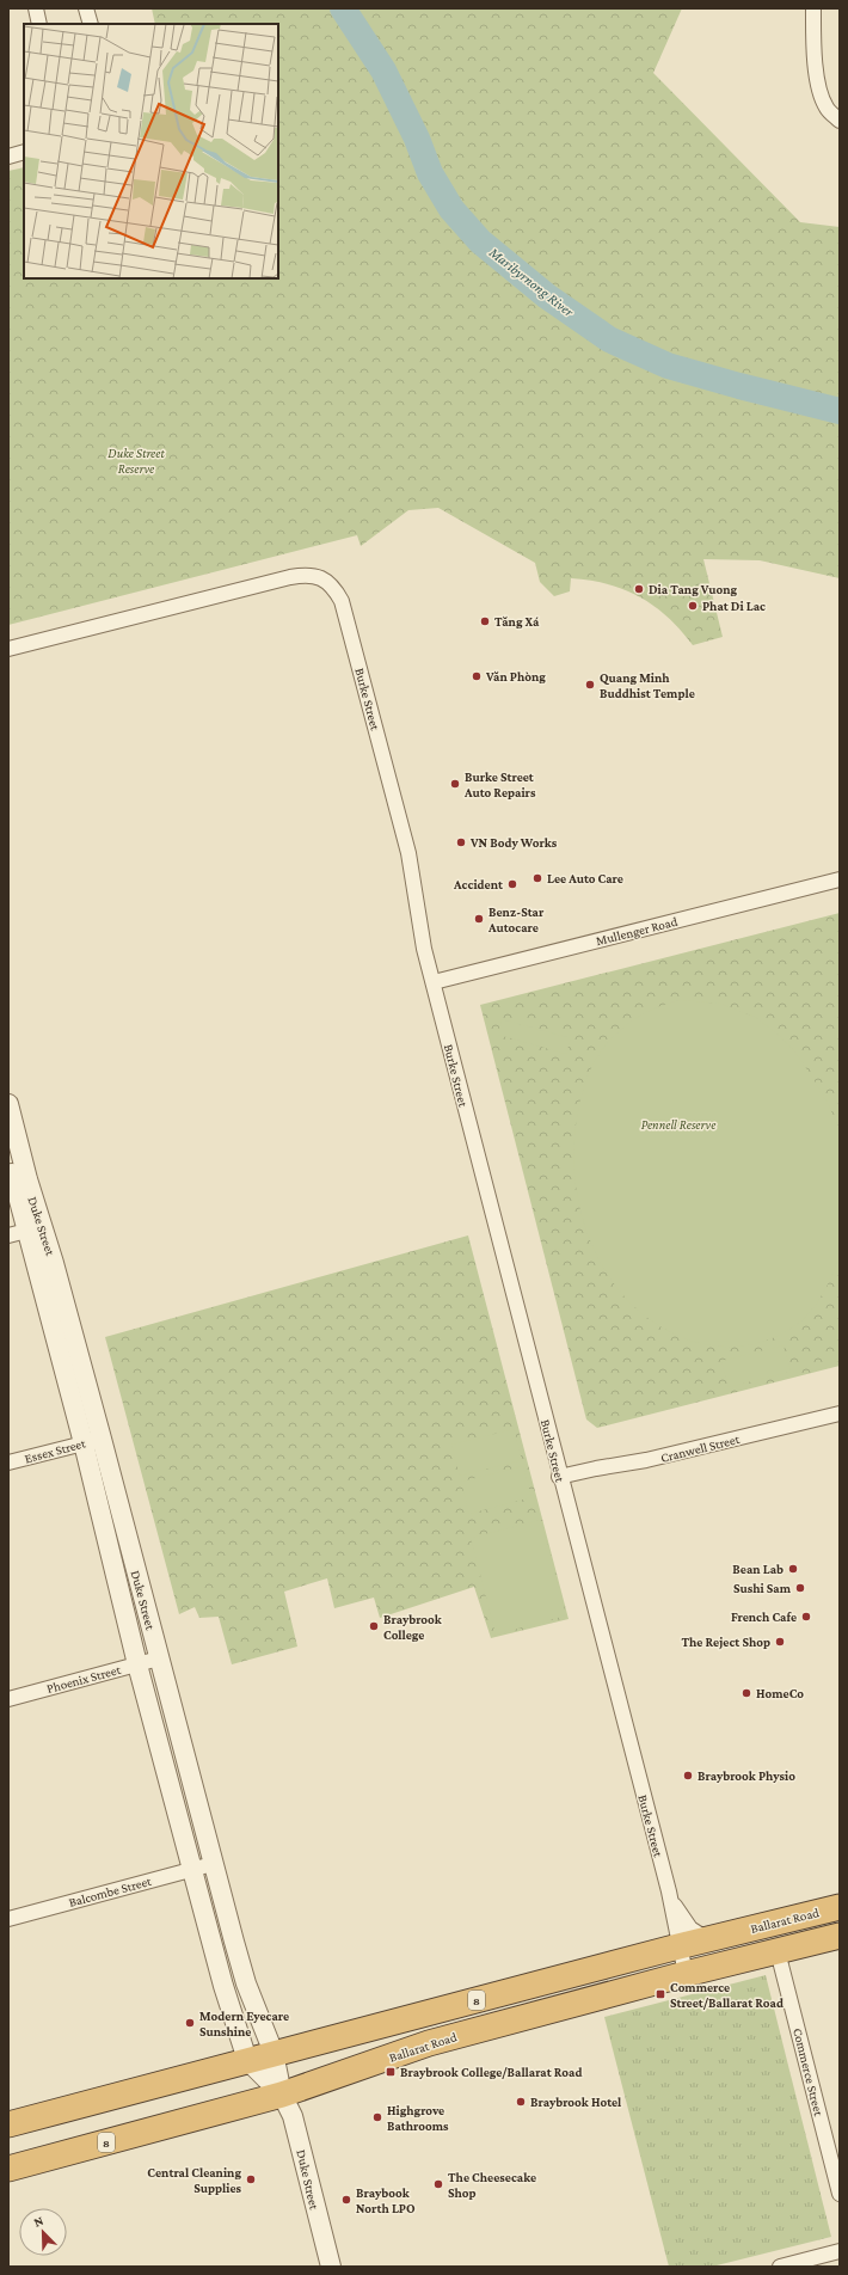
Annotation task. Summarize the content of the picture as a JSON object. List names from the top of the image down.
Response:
{
  "streets": {
    "highway": ["Ballarat Road", "8"],
    "street": [
      "Burke Street",
      "Mullenger Road",
      "Duke Street",
      "Cranwell Street",
      "Essex Street",
      "Phoenix Street",
      "Balcombe Street",
      "Commerce Street"
    ]
  },
  "crossings": [
    ["Burke Street", "Mullenger Road"],
    ["Burke Street", "Cranwell Street"],
    ["Burke Street", "Ballarat Road"],
    ["Duke Street", "Essex Street"],
    ["Duke Street", "Phoenix Street"],
    ["Duke Street", "Balcombe Street"],
    ["Duke Street", "Ballarat Road"],
    ["Ballarat Road", "Commerce Street"]
  ],
  "water": ["Maribyrnong River"],
  "parks": ["Duke Street Reserve", "Pennell Reserve"],
  "places": {
    "other": [
      "Dia Tang Vuong",
      "Phat Di Lac",
      "Tăng Xá",
      "Văn Phòng",
      "Quang Minh Buddhist Temple",
      "Burke Street Auto Repairs",
      "VN Body Works",
      "Lee Auto Care",
      "Accident",
      "Benz-Star Autocare",
      "Bean Lab",
      "Sushi Sam",
      "French Cafe",
      "Braybrook College",
      "The Reject Shop",
      "HomeCo",
      "Braybrook Physio",
      "Modern Eyecare Sunshine",
      "Braybrook Hotel",
      "Highgrove Bathrooms",
      "Central Cleaning Supplies",
      "The Cheesecake Shop",
      "Braybook North LPO"
    ],
    "transit": ["Commerce Street/Ballarat Road", "Braybrook College/Ballarat Road"]
  },
  "north": "top left"
}
